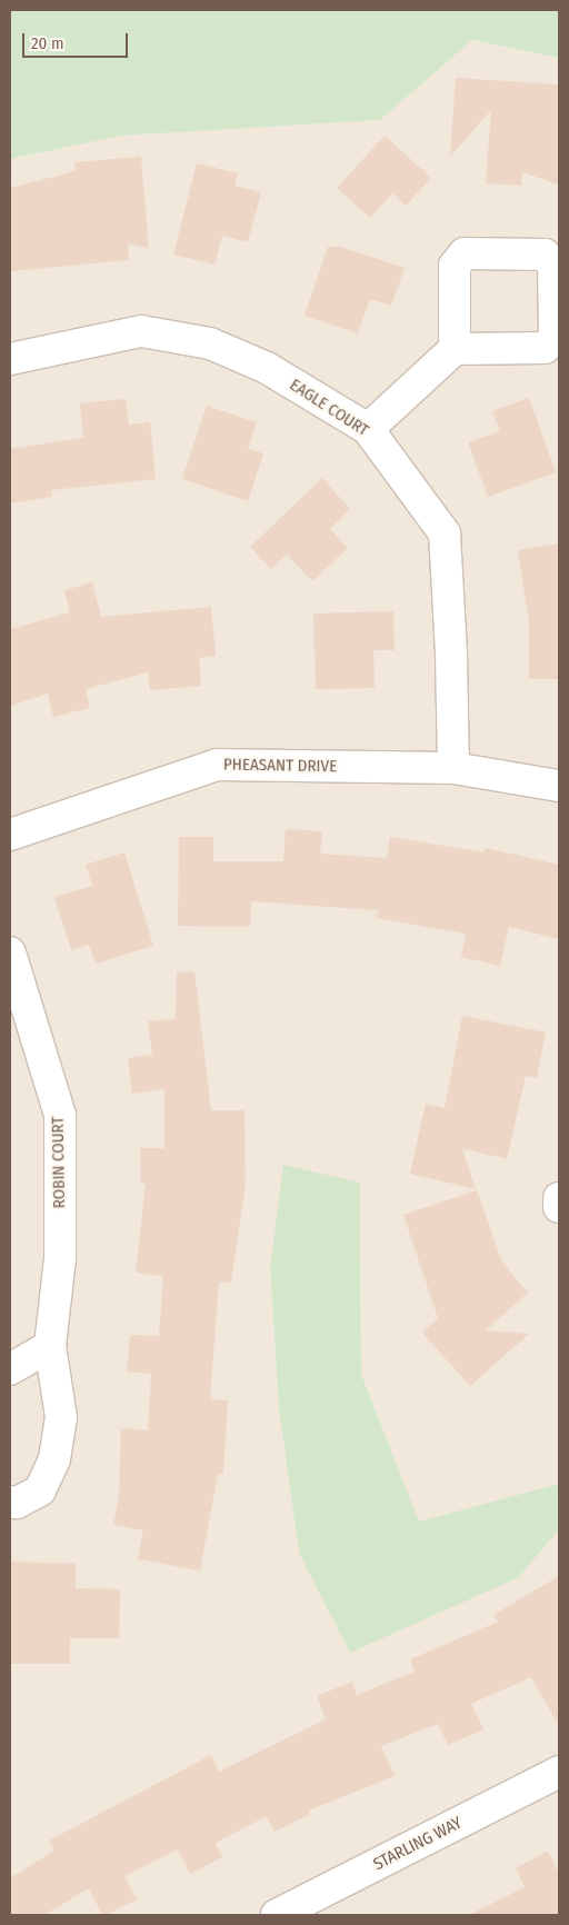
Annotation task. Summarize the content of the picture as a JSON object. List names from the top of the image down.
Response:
{
  "streets": {
    "street": [
      "EAGLE COURT",
      "PHEASANT DRIVE",
      "ROBIN COURT",
      "STARLING WAY"
    ]
  },
  "crossings": [
    ["EAGLE COURT", "PHEASANT DRIVE"]
  ],
  "scale_bar": "20 m"
}
